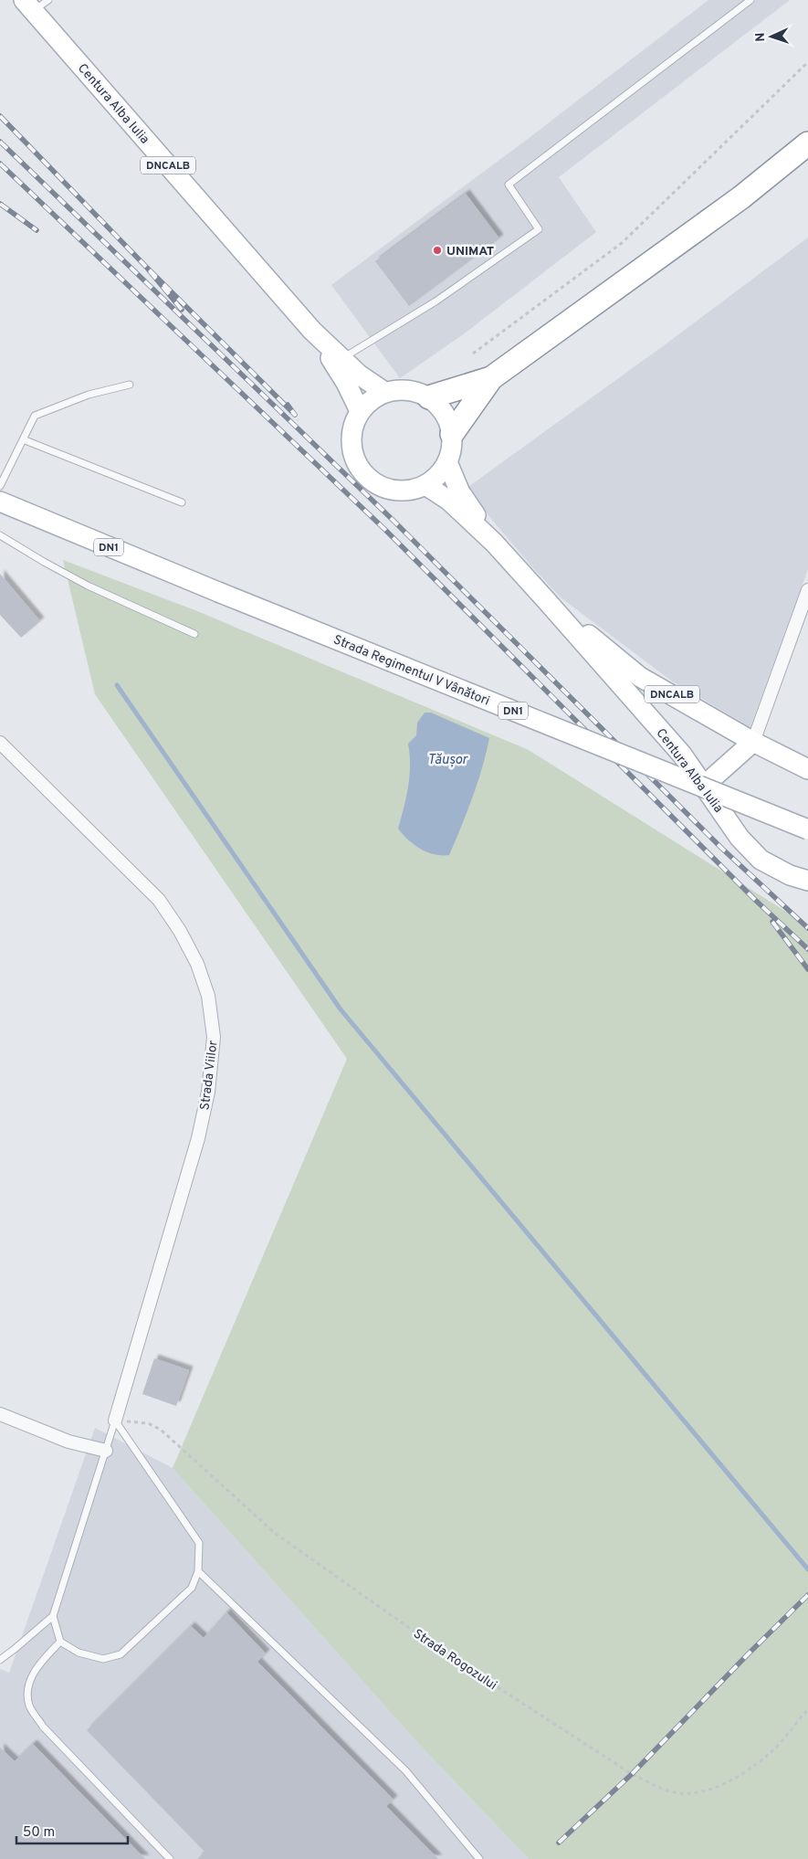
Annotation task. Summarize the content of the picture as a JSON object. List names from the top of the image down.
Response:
{
  "streets": {
    "main road": [
      "Centura Alba Iulia",
      "DNCALB",
      "DN1",
      "Strada Regimentul V Vânători"
    ],
    "street": ["Strada Viilor"],
    "path": ["Strada Rogozului"]
  },
  "crossings": [
    ["Strada Viilor", "Strada Rogozului"]
  ],
  "water": ["Tăușor"],
  "places": ["UNIMAT"],
  "scale_bar": "50 m",
  "north": "left"
}
